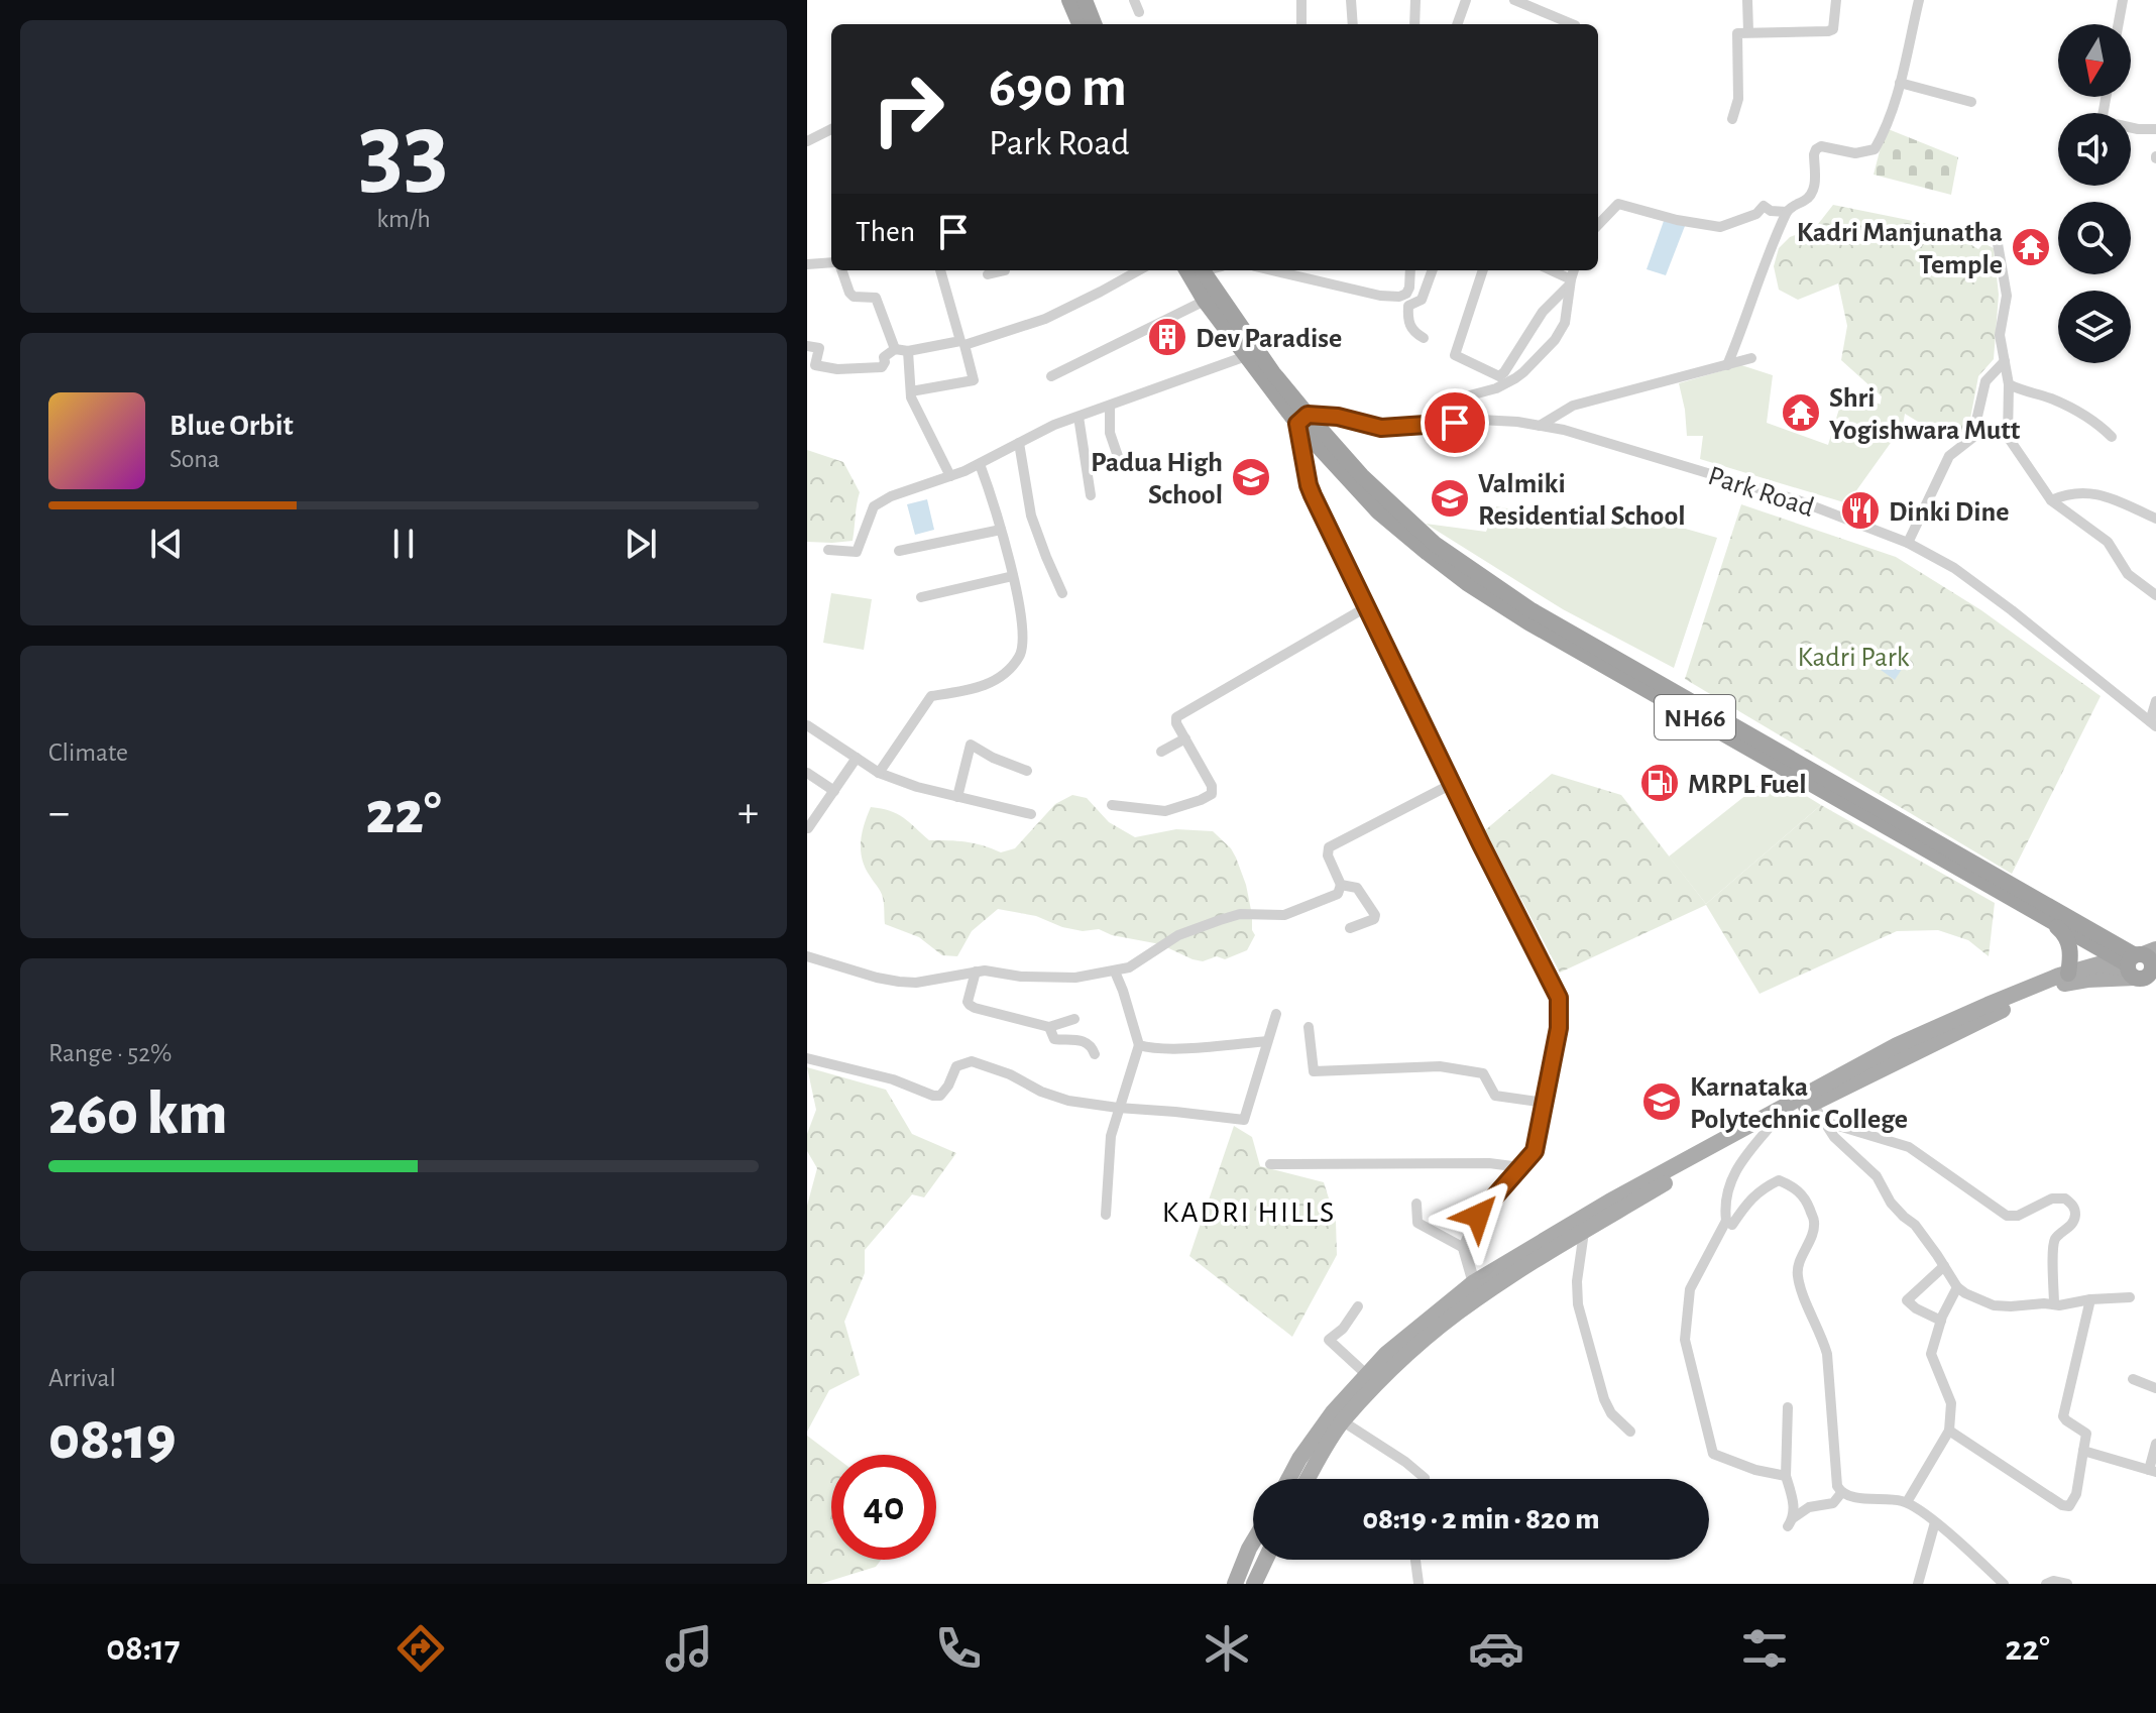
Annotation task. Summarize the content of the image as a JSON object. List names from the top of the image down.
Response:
{
  "streets": {
    "highway": ["NH66"],
    "street": ["Park Road"]
  },
  "crossings": [
    ["Park Road", "NH66"]
  ],
  "districts": ["KADRI HILLS"],
  "parks": ["Kadri Park"],
  "places": {
    "temple": ["Kadri Manjunatha Temple", "Shri Yogishwara Mutt"],
    "building": ["Dev Paradise"],
    "school or university": ["Padua High School", "Valmiki Residential School", "Karnataka Polytechnic College"],
    "restaurant": ["Dinki Dine"],
    "fuel station": ["MRPL Fuel"]
  },
  "north": "bottom",
  "page": {
    "tile": [
      ["33", "km/h"],
      "Climate",
      ["Range · 52%", "260 km"],
      ["Arrival", "08:19"]
    ],
    "turn": ["690 m", "Park Road"],
    "then": "Then",
    "song": ["Blue Orbit", "Sona"],
    "heat": ["−", "22°", "+"],
    "limit": "40",
    "trip": "08:19 · 2 min · 820 m",
    "tabs": ["08:17", "22°"]
  }
}
